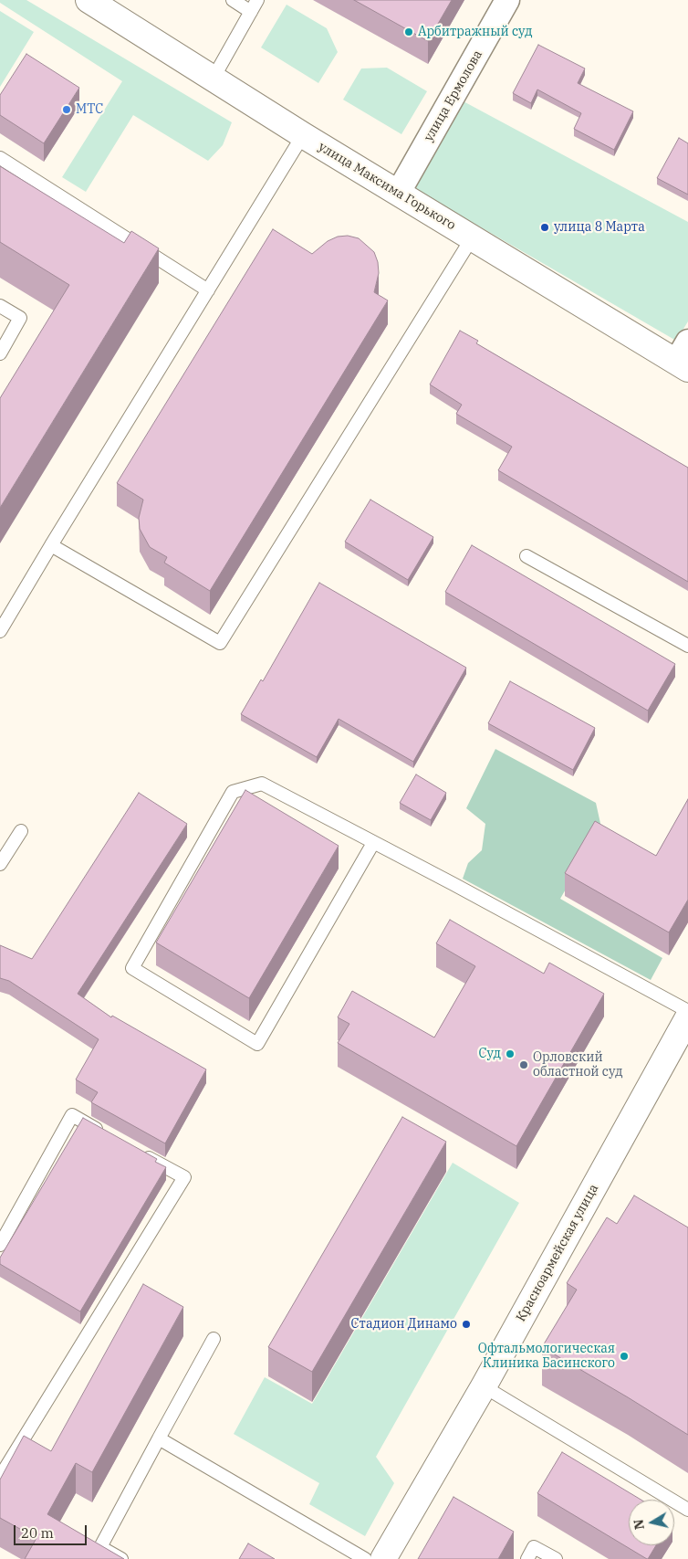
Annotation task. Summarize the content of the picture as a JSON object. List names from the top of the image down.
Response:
{
  "streets": {
    "main road": ["улица Максима Горького", "Красноармейская улица"],
    "street": ["улица Ермолова"]
  },
  "crossings": [
    ["улица Ермолова", "улица Максима Горького"]
  ],
  "places": [
    "Арбитражный суд",
    "МТС",
    "улица 8 Марта",
    "Суд",
    "Орловский областной суд",
    "Стадион Динамо",
    "Офтальмологическая Клиника Басинского"
  ],
  "scale_bar": "20 m",
  "north": "left"
}
